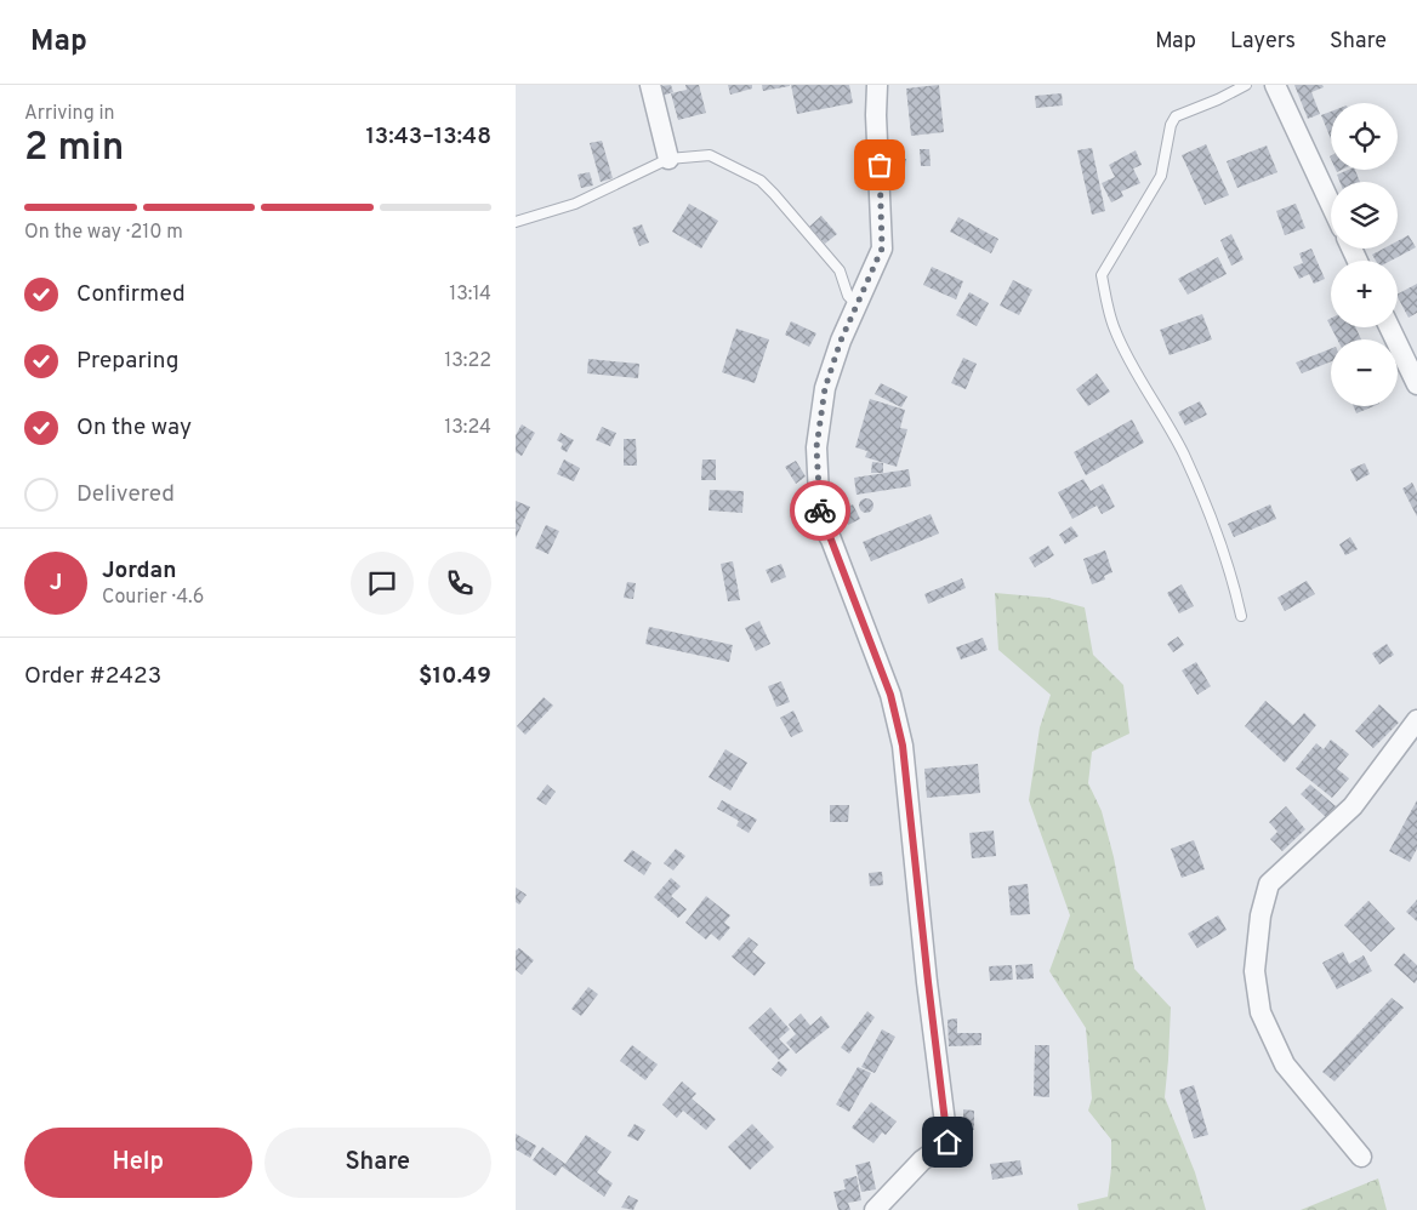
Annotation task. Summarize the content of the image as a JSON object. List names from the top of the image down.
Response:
{
  "page": {
    "header": "Map",
    "nav": ["Map", "Layers", "Share"],
    "heading": ["2 min", "Arriving in", "13:43–13:48"],
    "panel": [
      "Jordan",
      "Courier · 4.6",
      "Order #2423",
      "$10.49"
    ],
    "map_buttons": ["+", "−"],
    "bar": "On the way · 210 m",
    "list": [
      ["Confirmed", "13:14"],
      ["Preparing", "13:22"],
      ["On the way", "13:24"],
      "Delivered"
    ],
    "round": "J",
    "buttons": ["Help", "Share"]
  }
}
